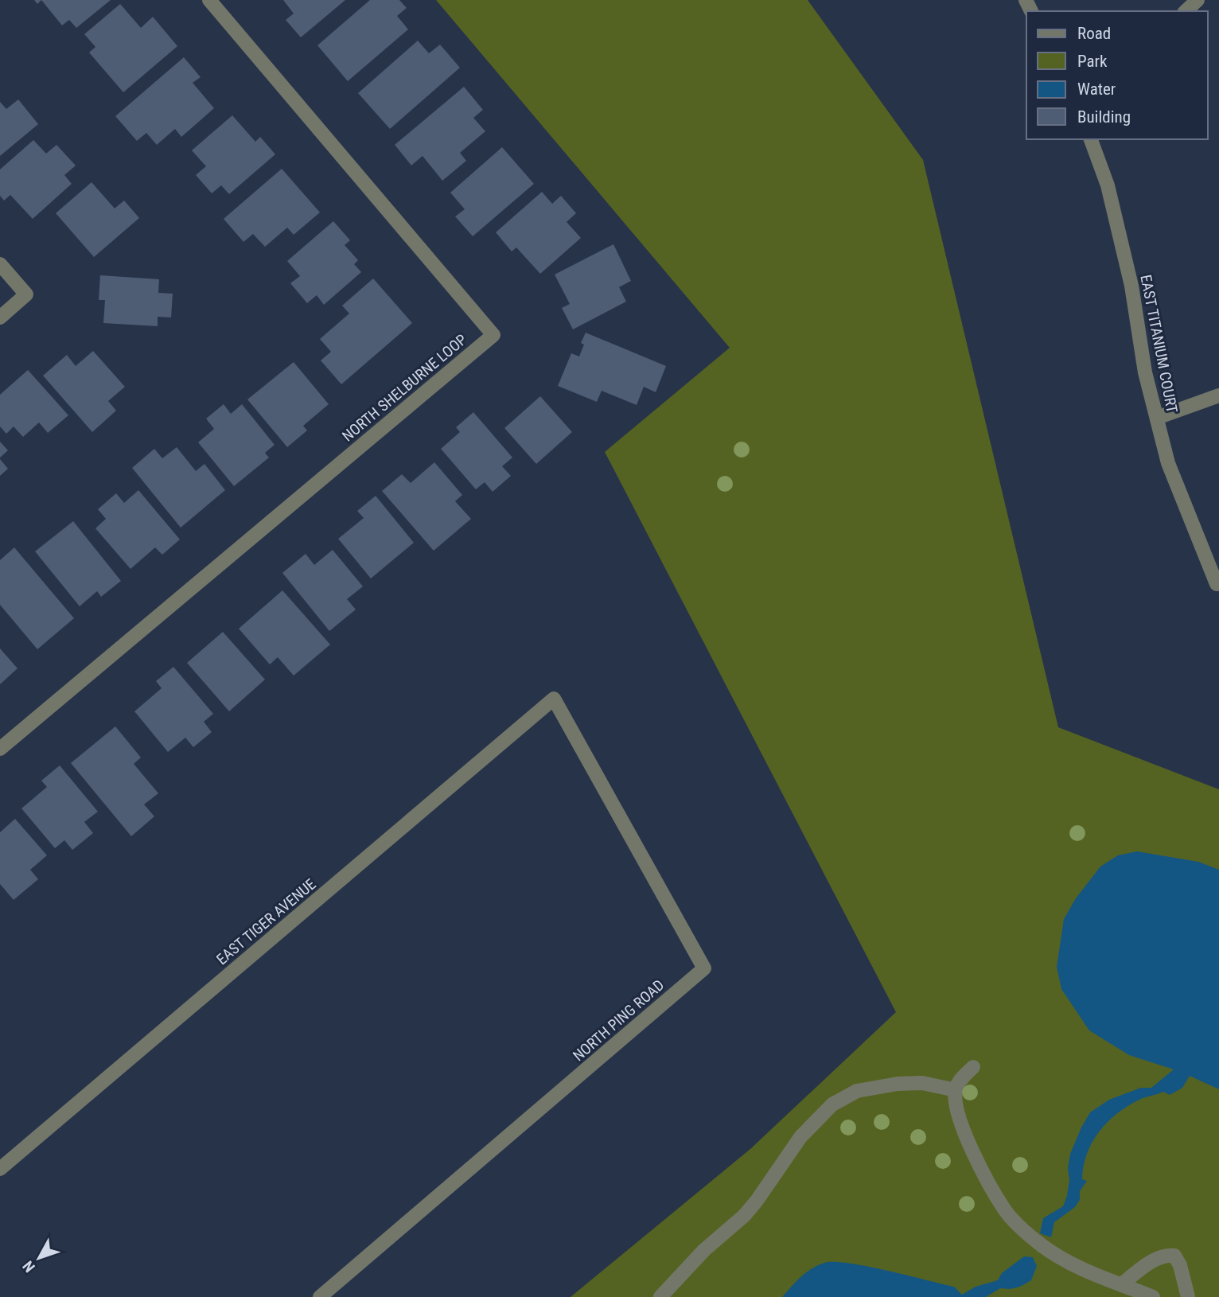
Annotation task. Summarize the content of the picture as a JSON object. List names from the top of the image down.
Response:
{
  "streets": {
    "street": [
      "EAST TITANIUM COURT",
      "NORTH SHELBURNE LOOP",
      "EAST TIGER AVENUE",
      "NORTH PING ROAD"
    ]
  },
  "crossings": [
    ["EAST TIGER AVENUE", "NORTH PING ROAD"]
  ],
  "legend": [
    "Road",
    "Park",
    "Water",
    "Building"
  ],
  "north": "bottom left"
}
